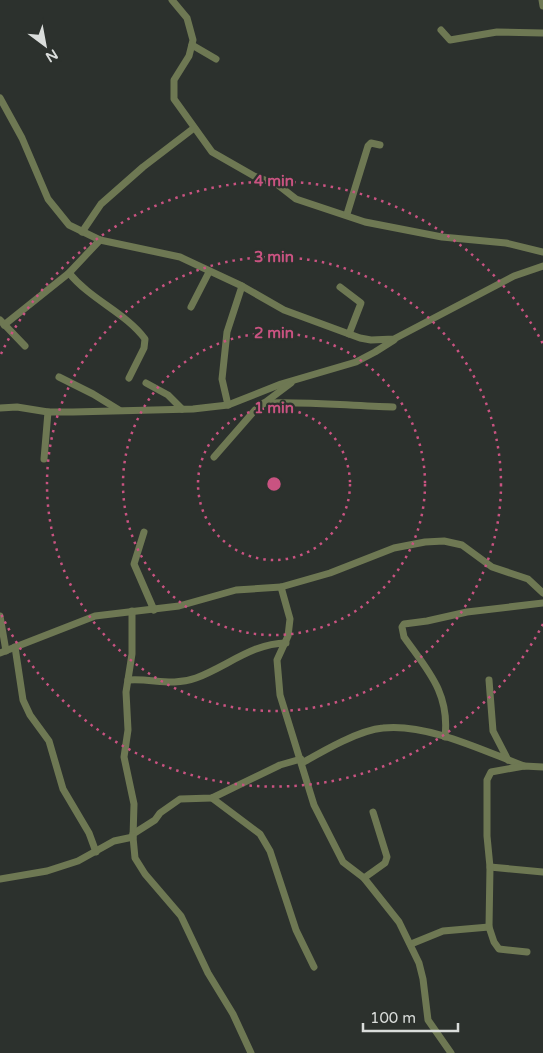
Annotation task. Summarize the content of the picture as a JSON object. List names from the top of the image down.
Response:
{
  "scale_bar": "100 m",
  "north": "bottom right",
  "rings": [
    "4 min",
    "3 min",
    "2 min",
    "1 min"
  ]
}
